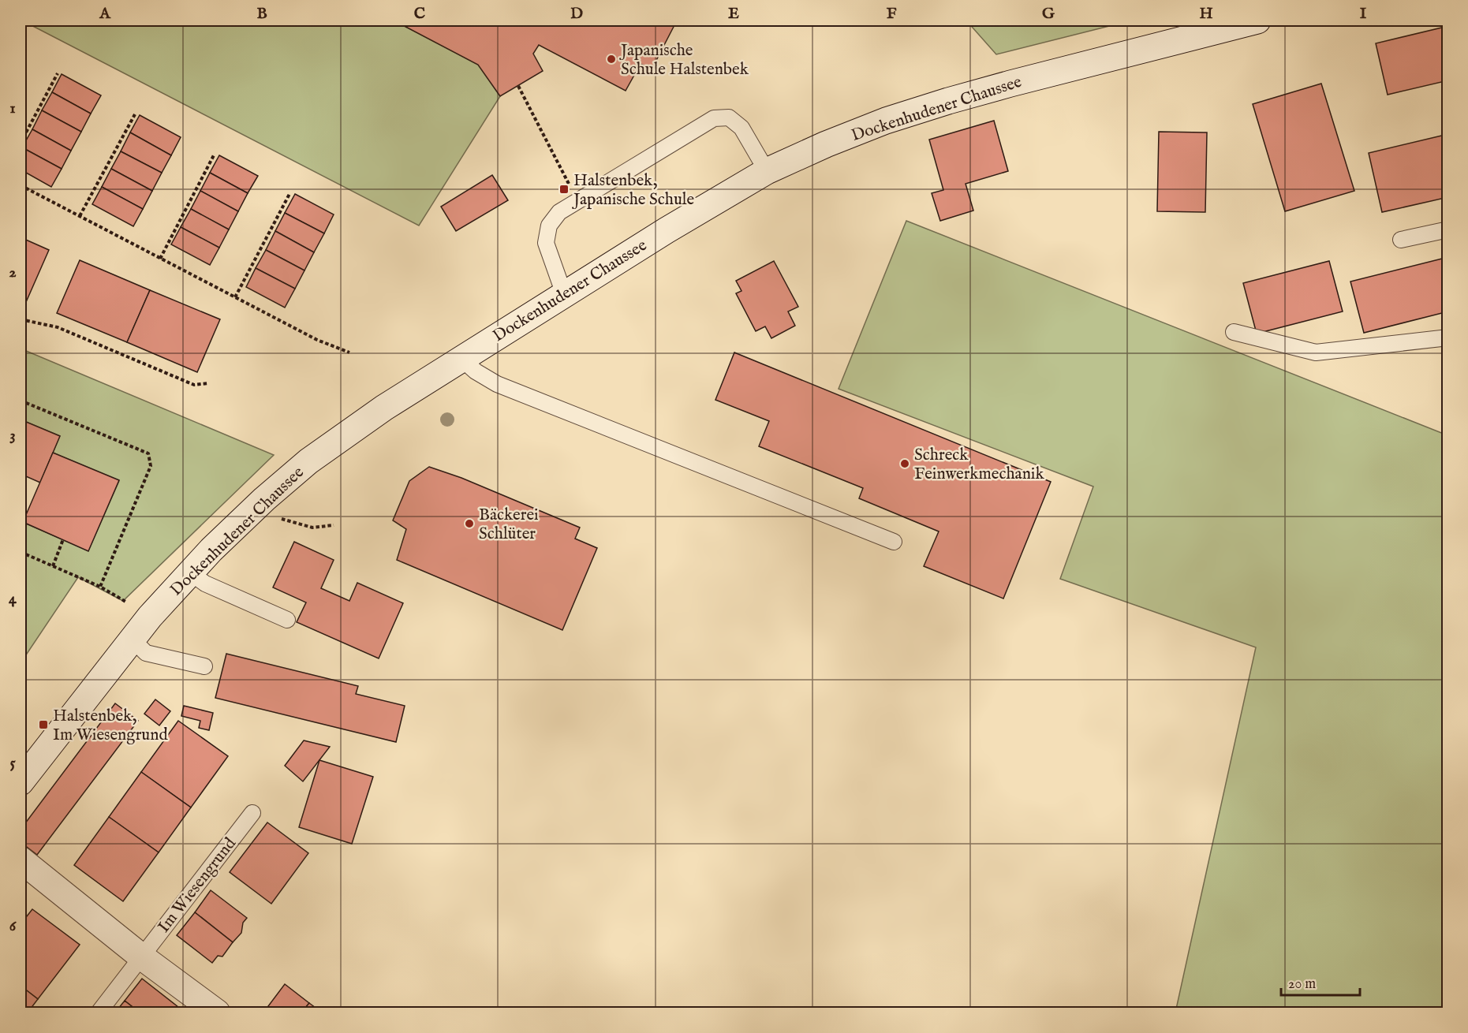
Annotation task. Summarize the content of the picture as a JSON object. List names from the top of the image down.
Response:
{
  "streets": {
    "main road": ["Dockenhudener Chaussee"],
    "lane": ["Im Wiesengrund"]
  },
  "places": {
    "other": ["Japanische Schule Halstenbek", "Schreck Feinwerkmechanik", "Bäckerei Schlüter"],
    "transit": ["Halstenbek, Japanische Schule", "Halstenbek, Im Wiesengrund"]
  },
  "scale_bar": "20 m",
  "grid": {
    "columns": [
      "A",
      "B",
      "C",
      "D",
      "E",
      "F",
      "G",
      "H",
      "I"
    ],
    "rows": [
      "1",
      "2",
      "3",
      "4",
      "5",
      "6"
    ]
  }
}
